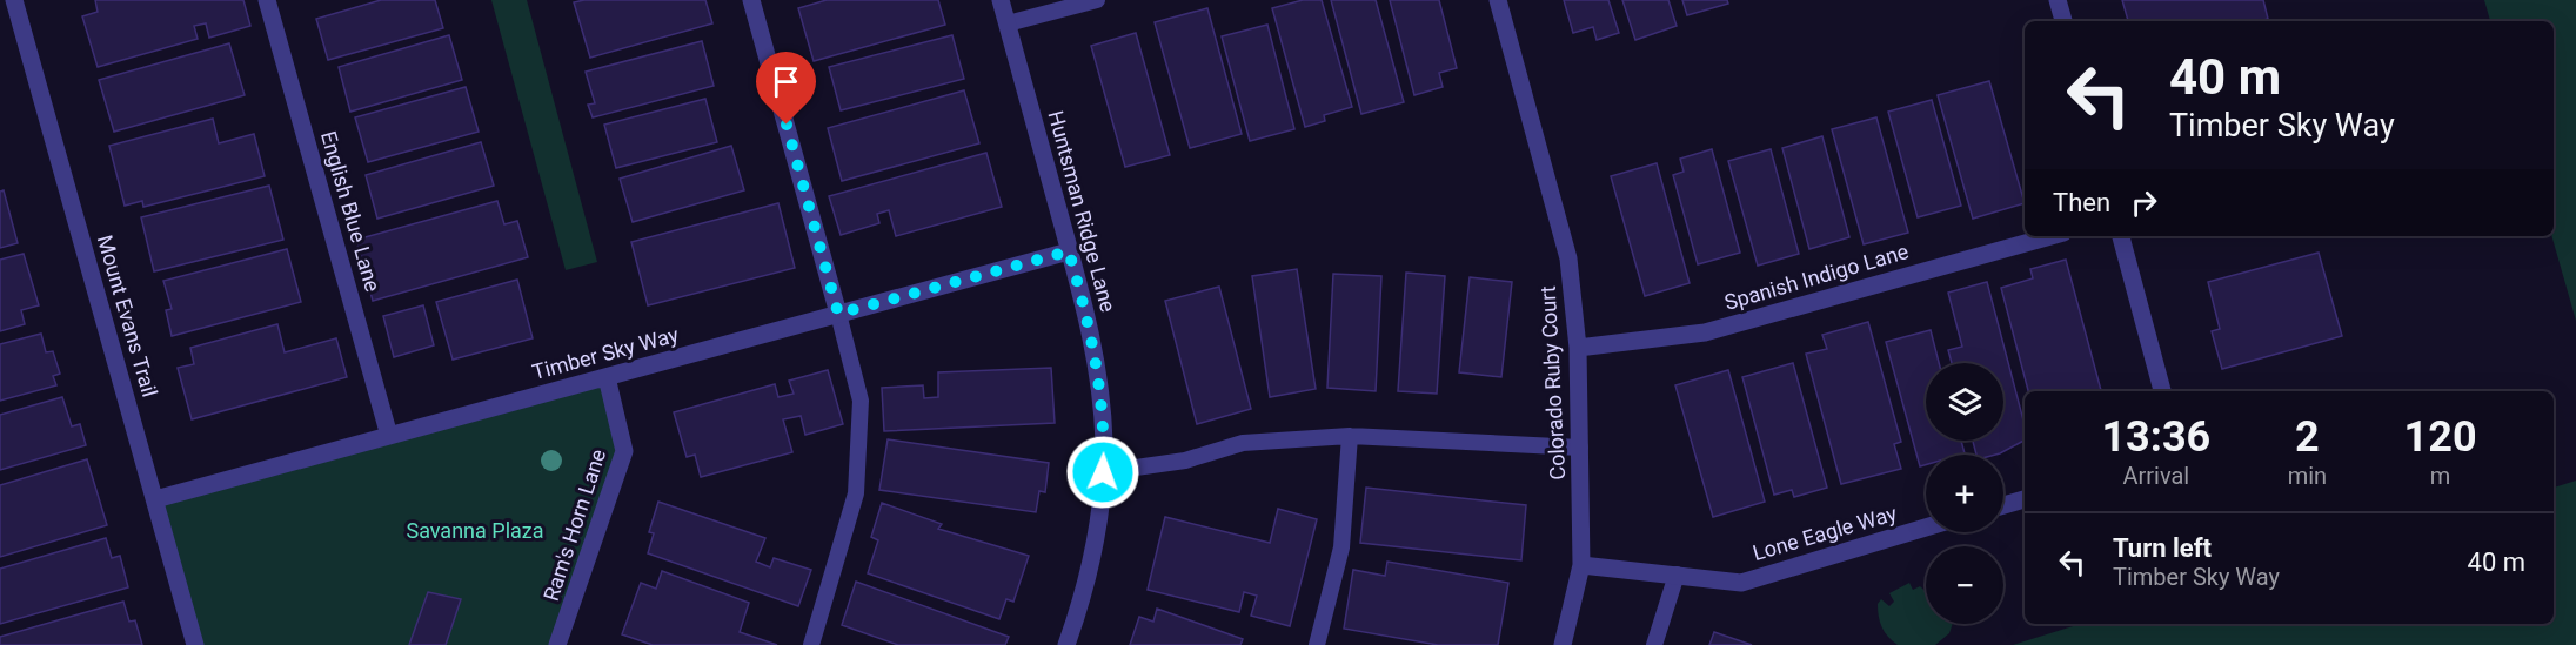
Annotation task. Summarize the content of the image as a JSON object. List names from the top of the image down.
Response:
{
  "streets": {
    "street": [
      "English Blue Lane",
      "Huntsman Ridge Lane",
      "Spanish Indigo Lane",
      "Mount Evans Trail",
      "Timber Sky Way",
      "Colorado Ruby Court",
      "Ram's Horn Lane",
      "Lone Eagle Way"
    ]
  },
  "crossings": [
    ["English Blue Lane", "Timber Sky Way"],
    ["Huntsman Ridge Lane", "Timber Sky Way"],
    ["Spanish Indigo Lane", "Colorado Ruby Court"],
    ["Mount Evans Trail", "Timber Sky Way"],
    ["Timber Sky Way", "Ram's Horn Lane"],
    ["Colorado Ruby Court", "Lone Eagle Way"]
  ],
  "parks": ["Savanna Plaza"],
  "page": {
    "turn": ["40 m", "Timber Sky Way"],
    "then": "Then",
    "map_buttons": ["+", "−"],
    "eta": [
      "13:36",
      "Arrival",
      "2",
      "min",
      "120",
      "m"
    ],
    "list": [
      {
        "name": "Turn left",
        "note": "Timber Sky Way",
        "value": "40 m"
      }
    ]
  }
}
